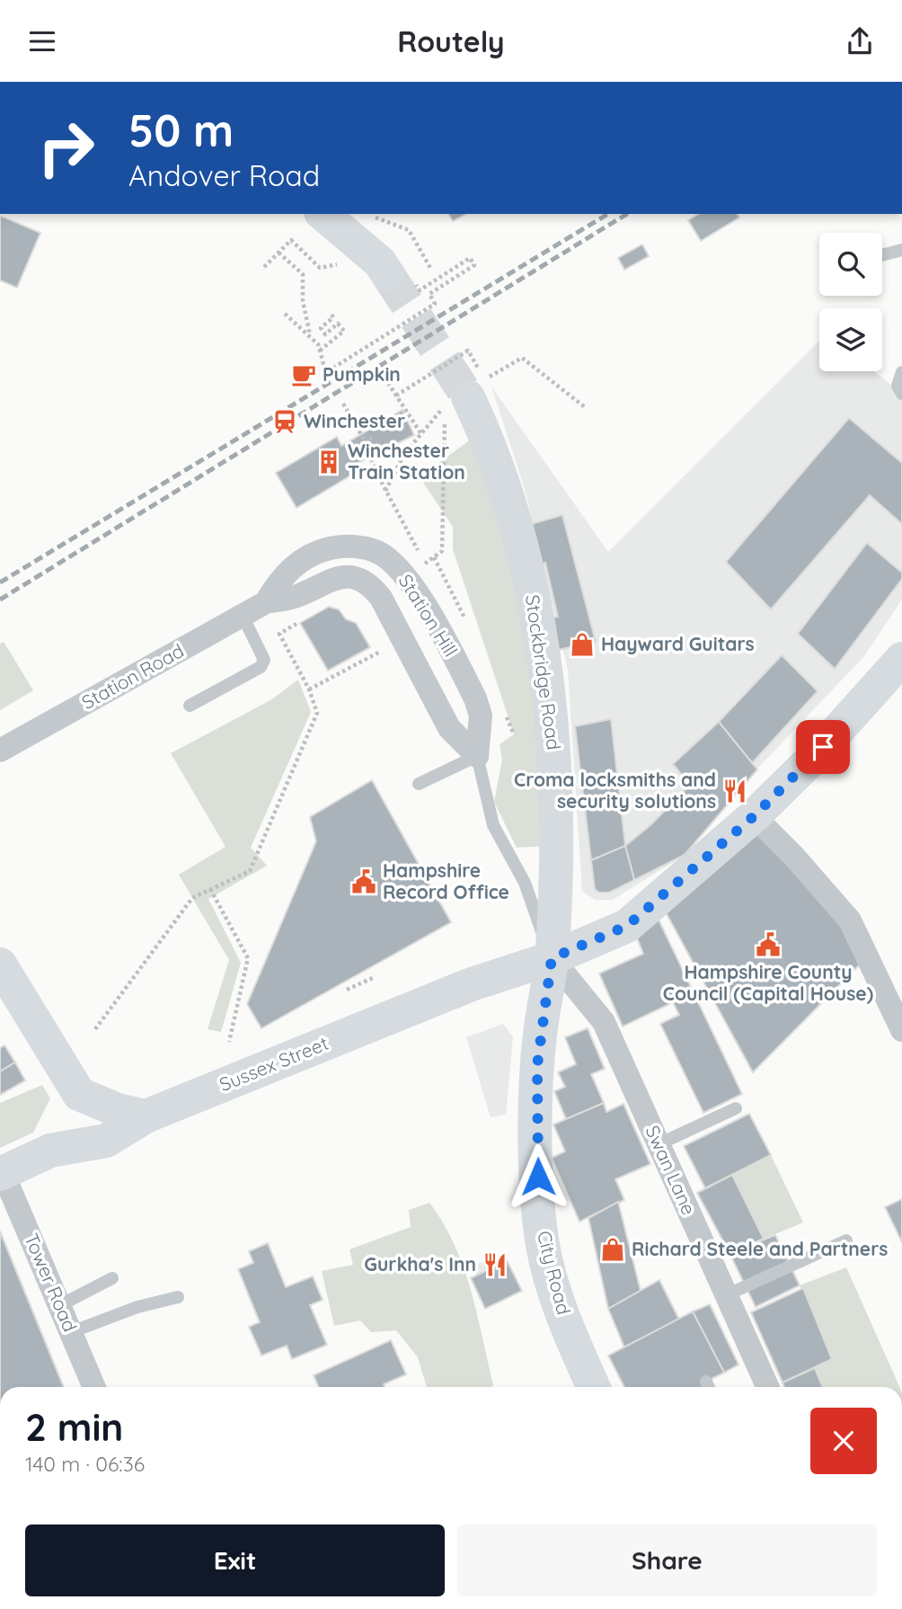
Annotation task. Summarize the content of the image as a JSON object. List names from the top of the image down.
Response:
{
  "streets": {
    "main road": ["Stockbridge Road", "Sussex Street", "City Road"],
    "street": [
      "Station Hill",
      "Station Road",
      "Swan Lane",
      "Tower Road"
    ]
  },
  "crossings": [
    ["Station Hill", "Stockbridge Road"],
    ["Station Hill", "Station Road"],
    ["Station Hill", "Sussex Street"],
    ["Station Hill", "Swan Lane"],
    ["Station Hill", "City Road"],
    ["Stockbridge Road", "Sussex Street"],
    ["Stockbridge Road", "Swan Lane"],
    ["Stockbridge Road", "City Road"],
    ["Sussex Street", "Swan Lane"],
    ["Sussex Street", "City Road"],
    ["Sussex Street", "Tower Road"],
    ["Swan Lane", "City Road"]
  ],
  "places": {
    "cafe": ["Pumpkin"],
    "station": ["Winchester"],
    "building": ["Winchester Train Station"],
    "shop": ["Hayward Guitars", "Richard Steele and Partners"],
    "restaurant": ["Croma locksmiths and security solutions", "Gurkha's Inn"],
    "public building": ["Hampshire Record Office", "Hampshire County Council (Capital House)"]
  },
  "page": {
    "header": "Routely",
    "turn": ["50 m", "Andover Road"],
    "heading": ["2 min", "140 m · 06:36"],
    "buttons": ["Exit", "Share"]
  }
}
